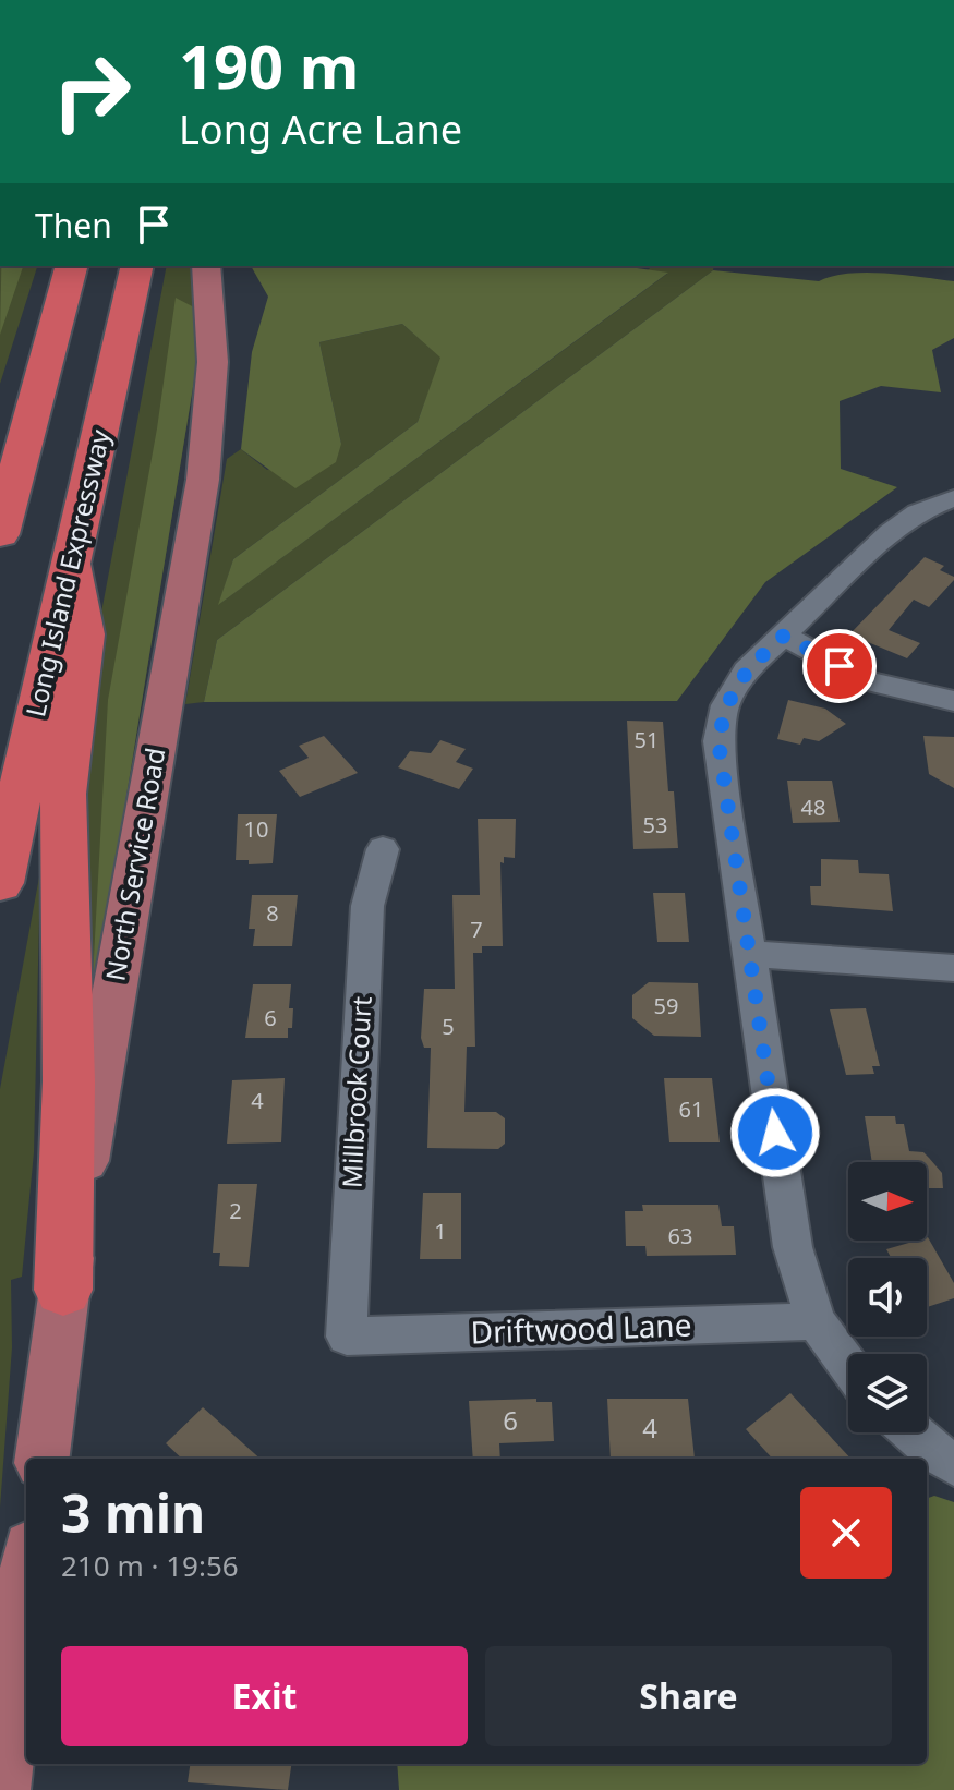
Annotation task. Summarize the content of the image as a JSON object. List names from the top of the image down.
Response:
{
  "streets": {
    "highway": ["Long Island Expressway"],
    "main road": ["North Service Road"],
    "street": ["Millbrook Court", "Driftwood Lane"]
  },
  "crossings": [
    ["Millbrook Court", "Driftwood Lane"]
  ],
  "house_numbers": [
    "51",
    "48",
    "53",
    "10",
    "8",
    "7",
    "59",
    "6",
    "5",
    "4",
    "61",
    "2",
    "1",
    "63",
    "6",
    "4"
  ],
  "north": "right",
  "page": {
    "turn": ["190 m", "Long Acre Lane"],
    "then": "Then",
    "heading": ["3 min", "210 m · 19:56"],
    "buttons": ["Exit", "Share"]
  }
}
